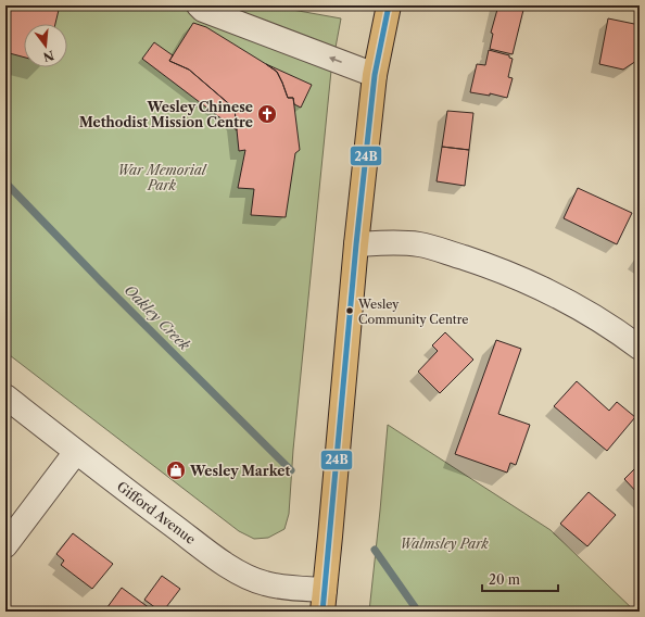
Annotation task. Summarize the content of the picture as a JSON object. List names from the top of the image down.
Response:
{
  "streets": {
    "street": ["Gifford Avenue"]
  },
  "water": ["Oakley Creek"],
  "parks": ["War Memorial Park", "Walmsley Park"],
  "places": {
    "church": ["Wesley Chinese Methodist Mission Centre"],
    "other": ["Wesley Community Centre"],
    "shop": ["Wesley Market"]
  },
  "lines": ["transit line 24B"],
  "scale_bar": "20 m",
  "north": "bottom"
}
